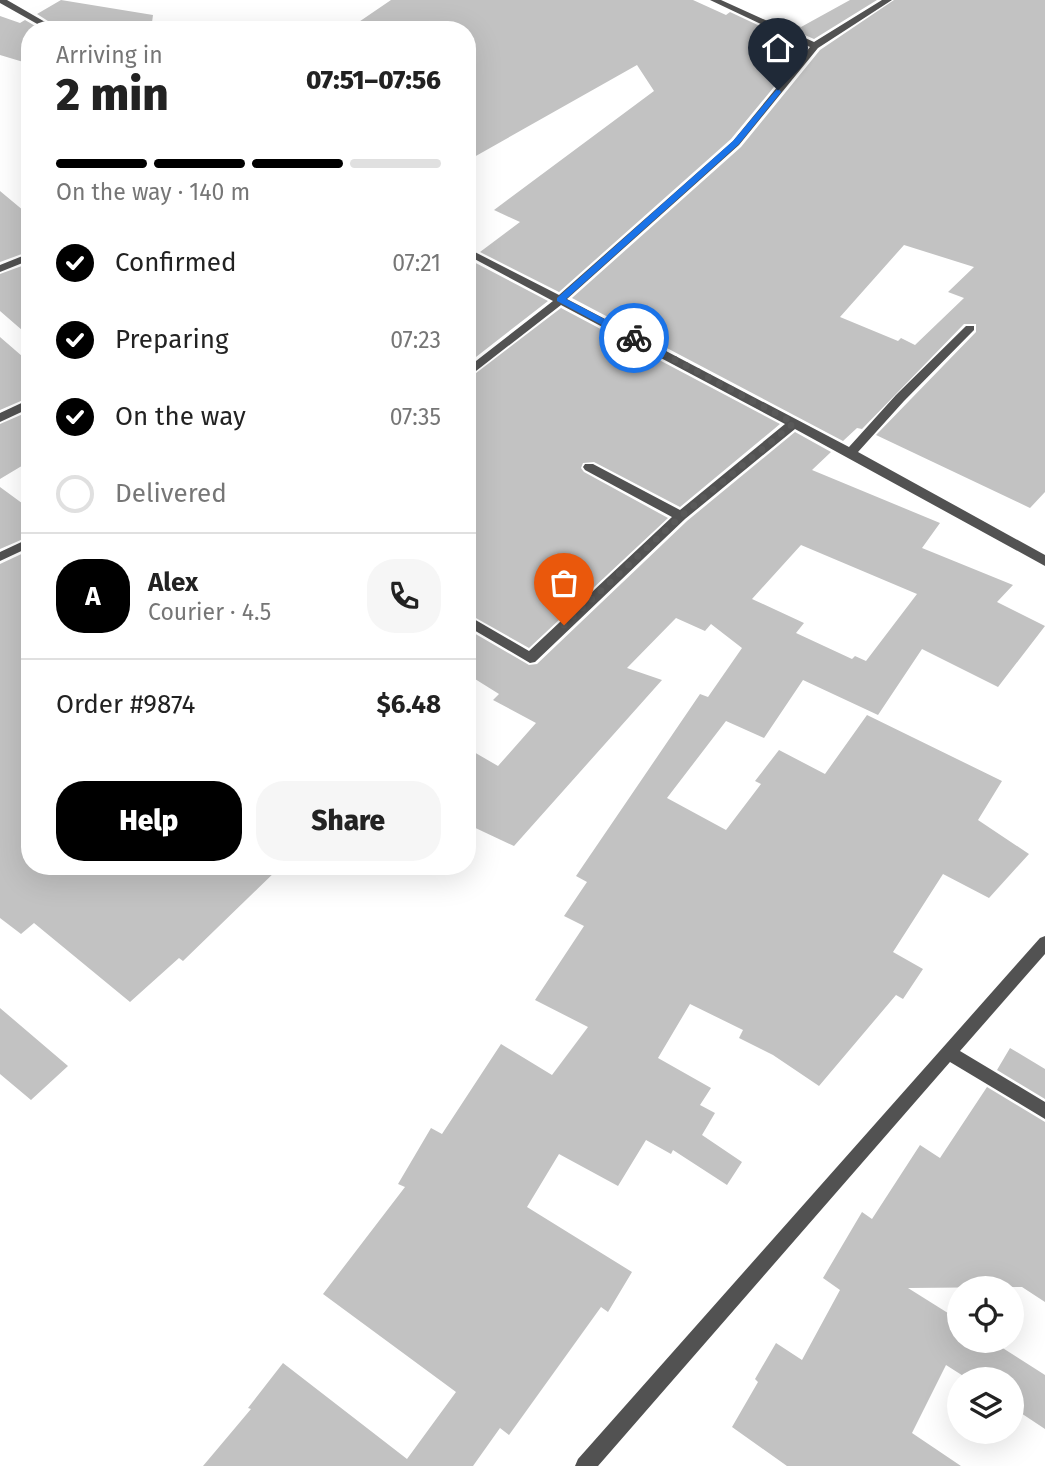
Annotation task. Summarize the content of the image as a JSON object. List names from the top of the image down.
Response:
{
  "page": {
    "heading": ["2 min", "Arriving in", "07:51–07:56"],
    "panel": [
      "Alex",
      "Courier · 4.5",
      "Order #9874",
      "$6.48"
    ],
    "bar": "On the way · 140 m",
    "list": [
      ["Confirmed", "07:21"],
      ["Preparing", "07:23"],
      ["On the way", "07:35"],
      "Delivered"
    ],
    "round": "A",
    "buttons": ["Help", "Share"]
  }
}
